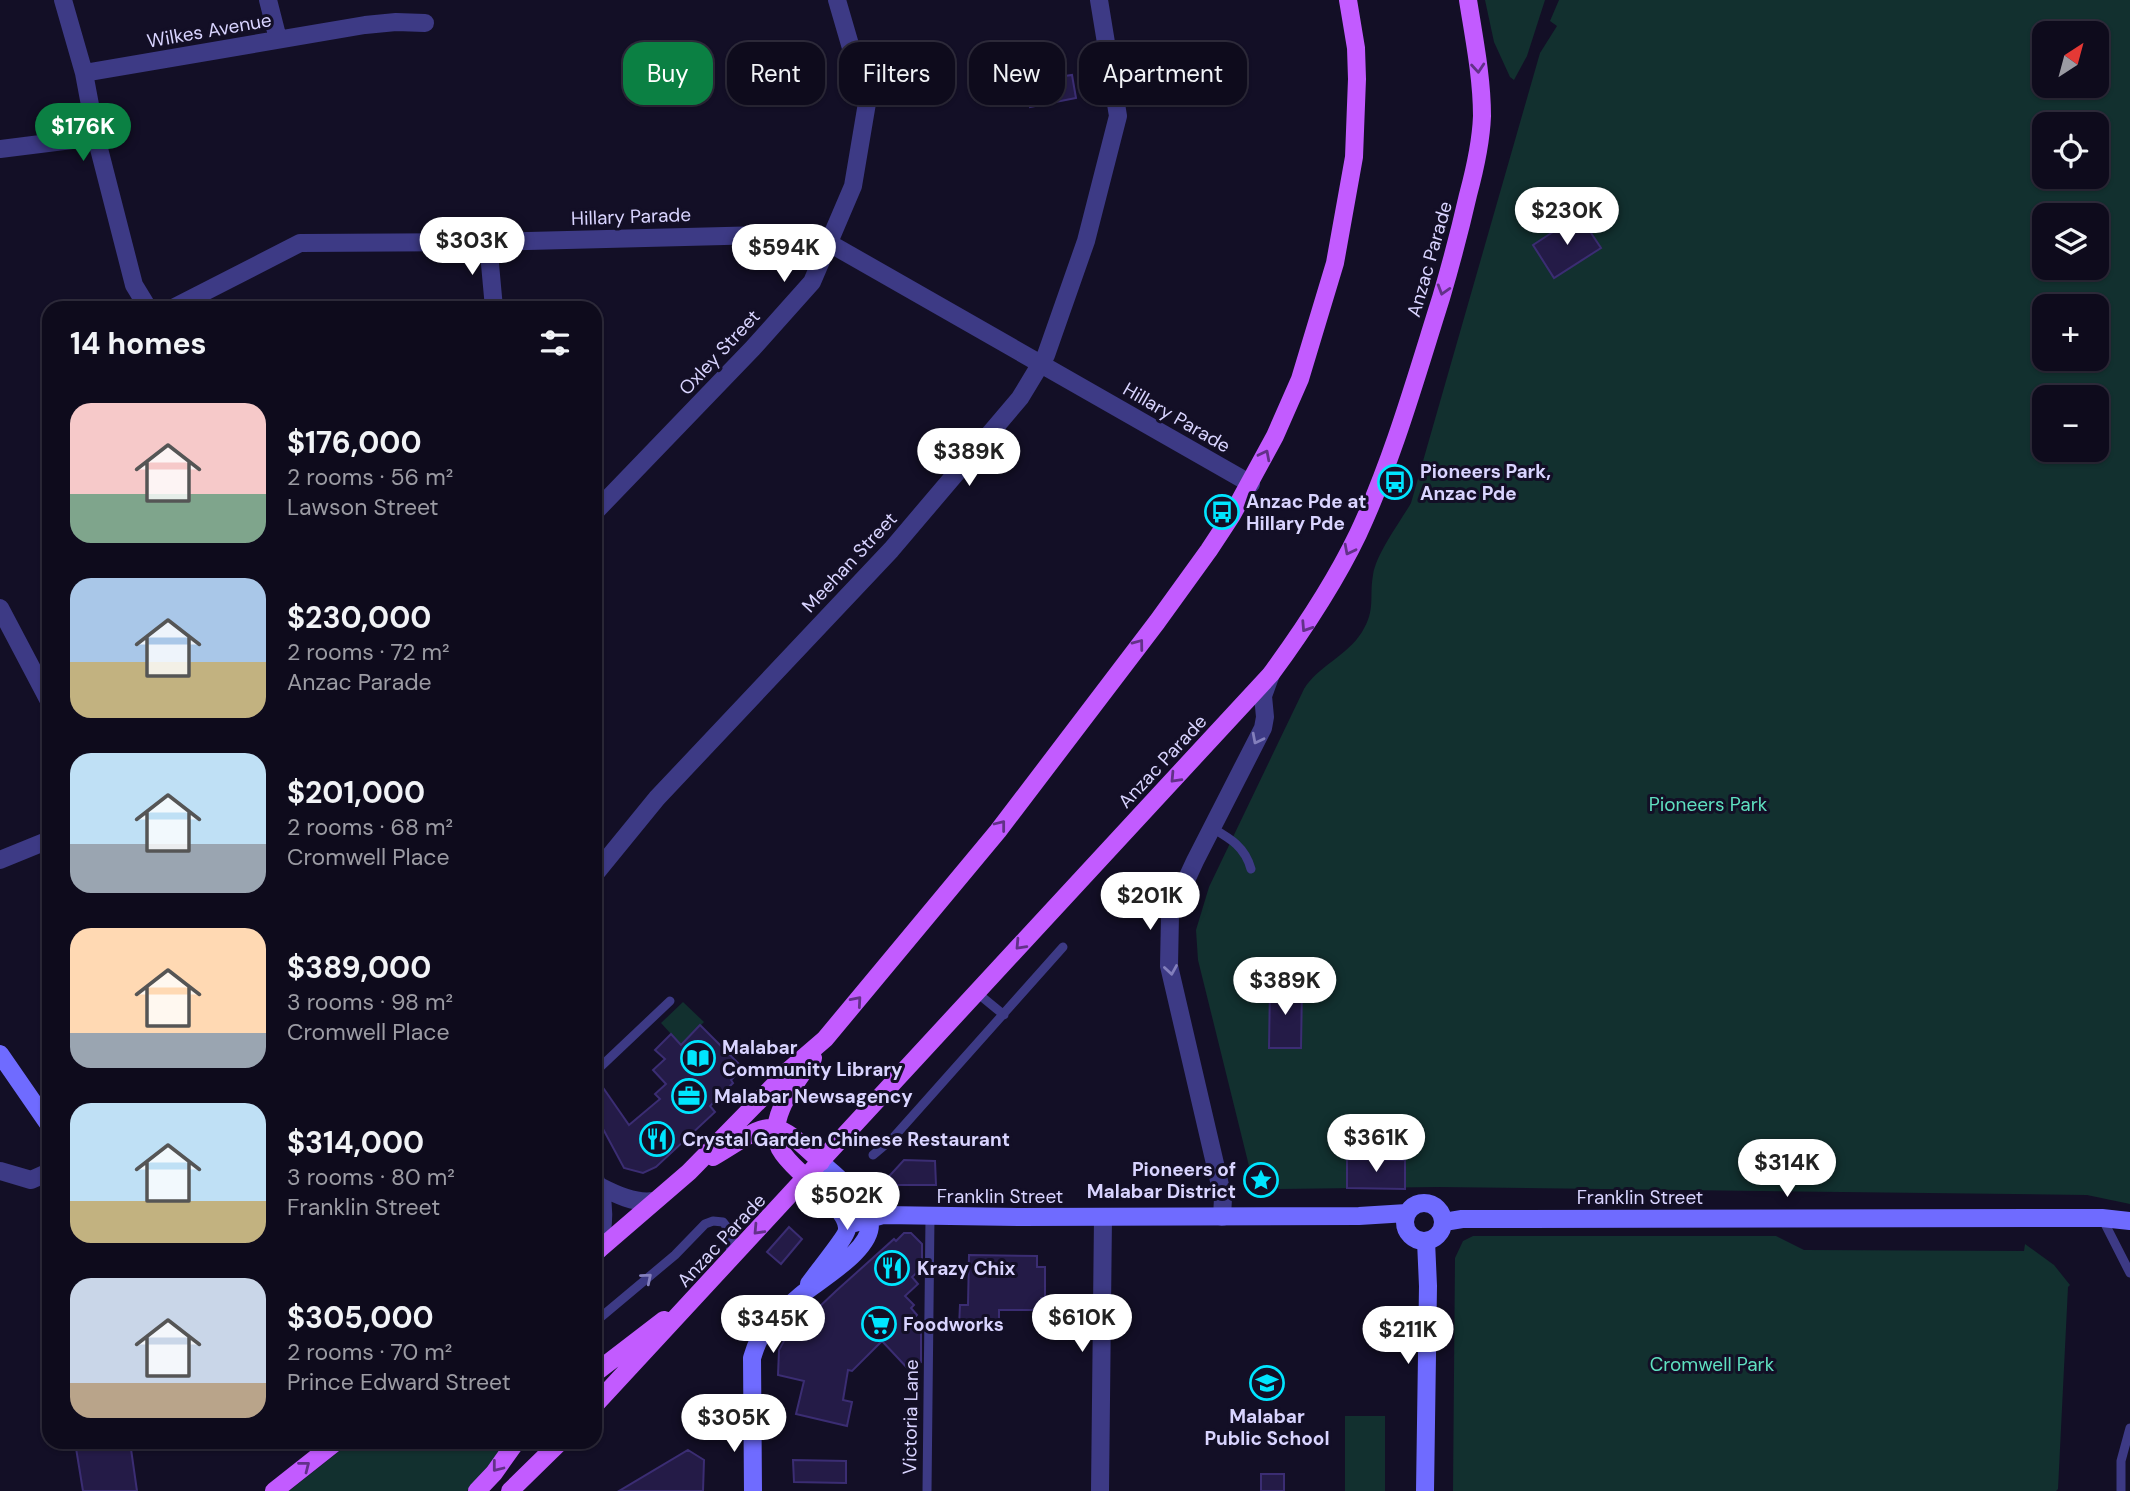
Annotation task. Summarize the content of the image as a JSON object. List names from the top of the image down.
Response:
{
  "streets": {
    "main road": ["Anzac Parade"],
    "street": [
      "Wilkes Avenue",
      "Hillary Parade",
      "Oxley Street",
      "Meehan Street",
      "Franklin Street"
    ],
    "lane": ["Victoria Lane"]
  },
  "crossings": [
    ["Hillary Parade", "Oxley Street"],
    ["Hillary Parade", "Meehan Street"],
    ["Franklin Street", "Victoria Lane"]
  ],
  "parks": ["Pioneers Park", "Cromwell Park"],
  "places": {
    "bus stop": ["Pioneers Park, Anzac Pde", "Anzac Pde at Hillary Pde"],
    "library": ["Malabar Community Library"],
    "office": ["Malabar Newsagency"],
    "restaurant": ["Crystal Garden Chinese Restaurant", "Krazy Chix"],
    "place": ["Pioneers of Malabar District"],
    "supermarket": ["Foodworks"],
    "school or university": ["Malabar Public School"]
  },
  "north": "top right",
  "page": {
    "map_buttons": ["+", "−"],
    "chip": [
      "Buy",
      "Rent",
      "Filters",
      "New",
      "Apartment"
    ],
    "price": [
      "$176K",
      "$230K",
      "$303K",
      "$594K",
      "$389K",
      "$201K",
      "$389K",
      "$361K",
      "$314K",
      "$502K",
      "$610K",
      "$345K",
      "$211K",
      "$305K"
    ],
    "heading": "14 homes",
    "list": [
      {
        "name": "$176,000",
        "note": "2 rooms · 56 m² · Lawson Street"
      },
      {
        "name": "$230,000",
        "note": "2 rooms · 72 m² · Anzac Parade"
      },
      {
        "name": "$201,000",
        "note": "2 rooms · 68 m² · Cromwell Place"
      },
      {
        "name": "$389,000",
        "note": "3 rooms · 98 m² · Cromwell Place"
      },
      {
        "name": "$314,000",
        "note": "3 rooms · 80 m² · Franklin Street"
      },
      {
        "name": "$305,000",
        "note": "2 rooms · 70 m² · Prince Edward Street"
      }
    ]
  }
}
